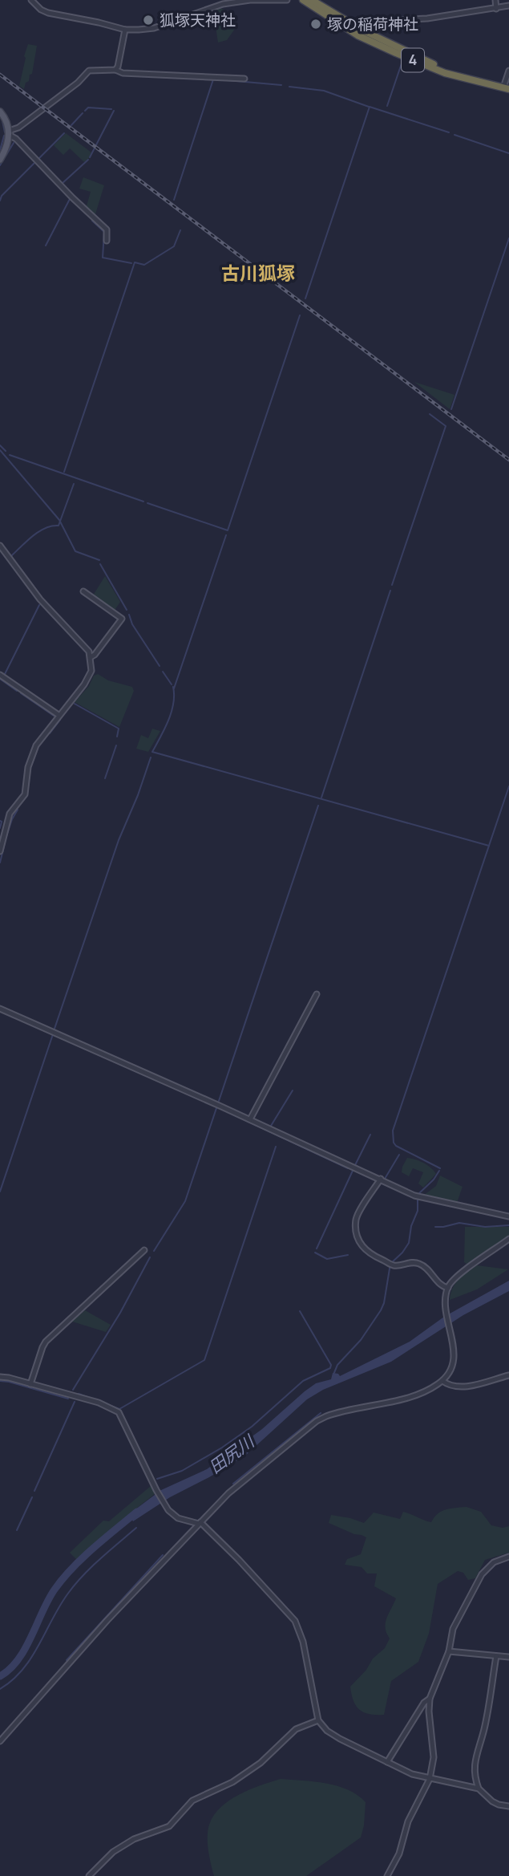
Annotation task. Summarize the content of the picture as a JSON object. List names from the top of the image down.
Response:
{
  "streets": {
    "highway": ["4"]
  },
  "districts": ["古川狐塚"],
  "water": ["田尻川"],
  "places": ["狐塚天神社", "塚の稲荷神社"]
}
